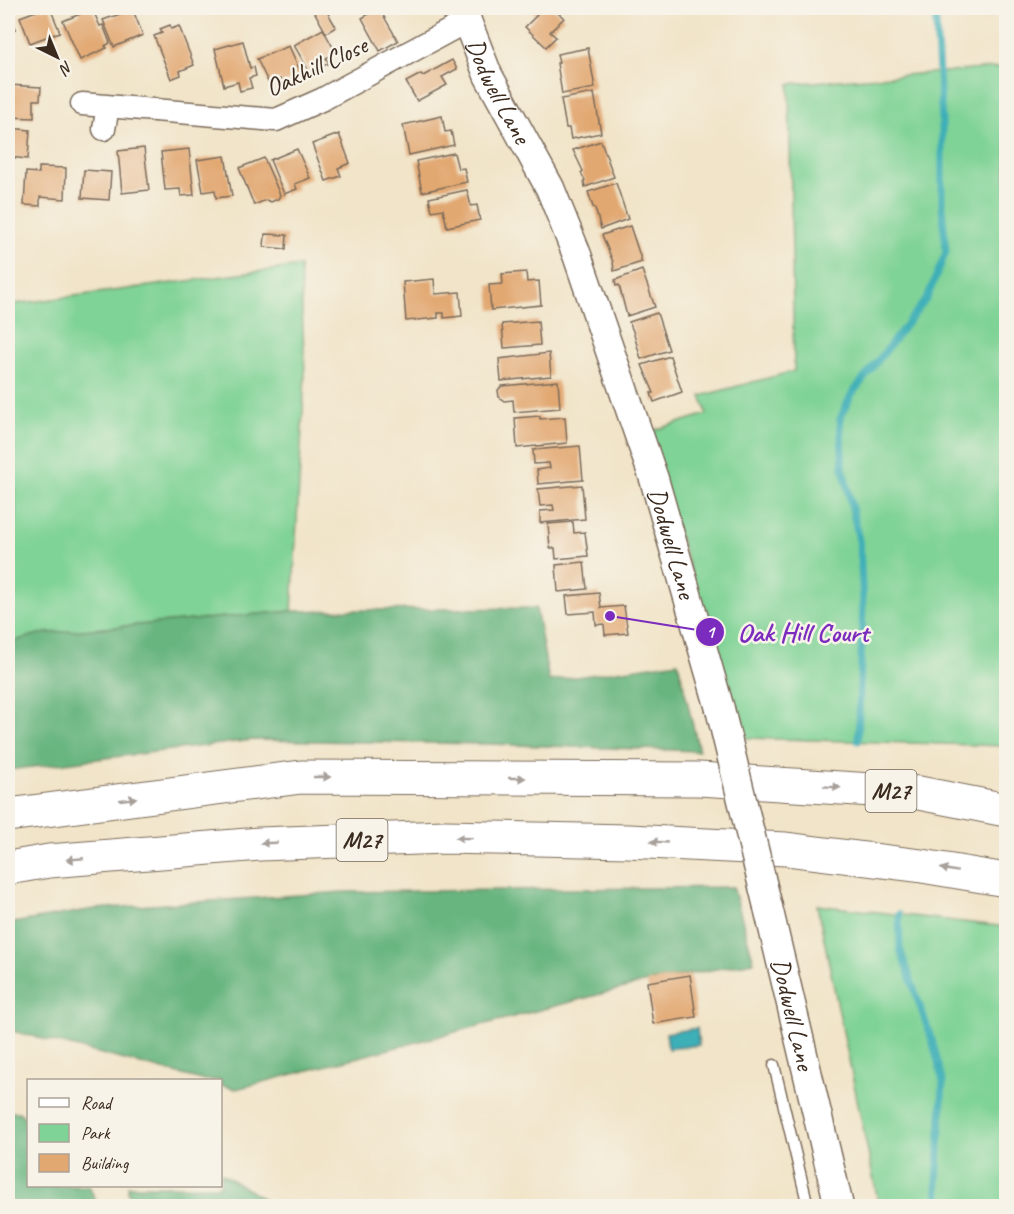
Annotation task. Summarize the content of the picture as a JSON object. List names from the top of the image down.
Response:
{
  "streets": {
    "highway": ["M27"],
    "street": ["Oakhill Close", "Dodwell Lane"]
  },
  "crossings": [
    ["Oakhill Close", "Dodwell Lane"]
  ],
  "places": ["Oak Hill Court"],
  "legend": ["Road", "Park", "Building"],
  "north": "bottom right"
}
